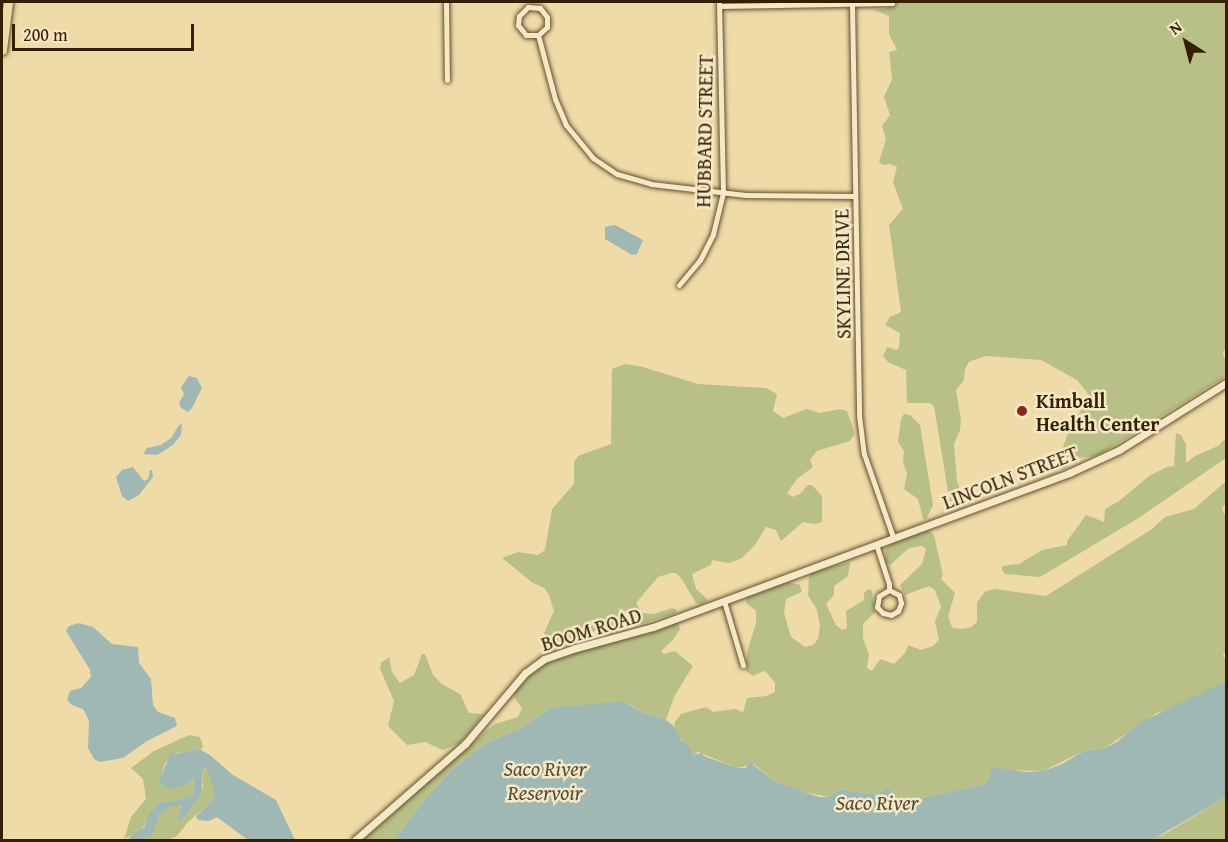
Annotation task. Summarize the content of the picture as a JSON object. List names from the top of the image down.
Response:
{
  "streets": {
    "street": [
      "HUBBARD STREET",
      "SKYLINE DRIVE",
      "LINCOLN STREET",
      "BOOM ROAD"
    ]
  },
  "crossings": [
    ["SKYLINE DRIVE", "LINCOLN STREET"],
    ["SKYLINE DRIVE", "BOOM ROAD"],
    ["LINCOLN STREET", "BOOM ROAD"]
  ],
  "water": ["Saco River Reservoir", "Saco River"],
  "places": ["Kimball Health Center"],
  "scale_bar": "200 m",
  "north": "top left"
}
